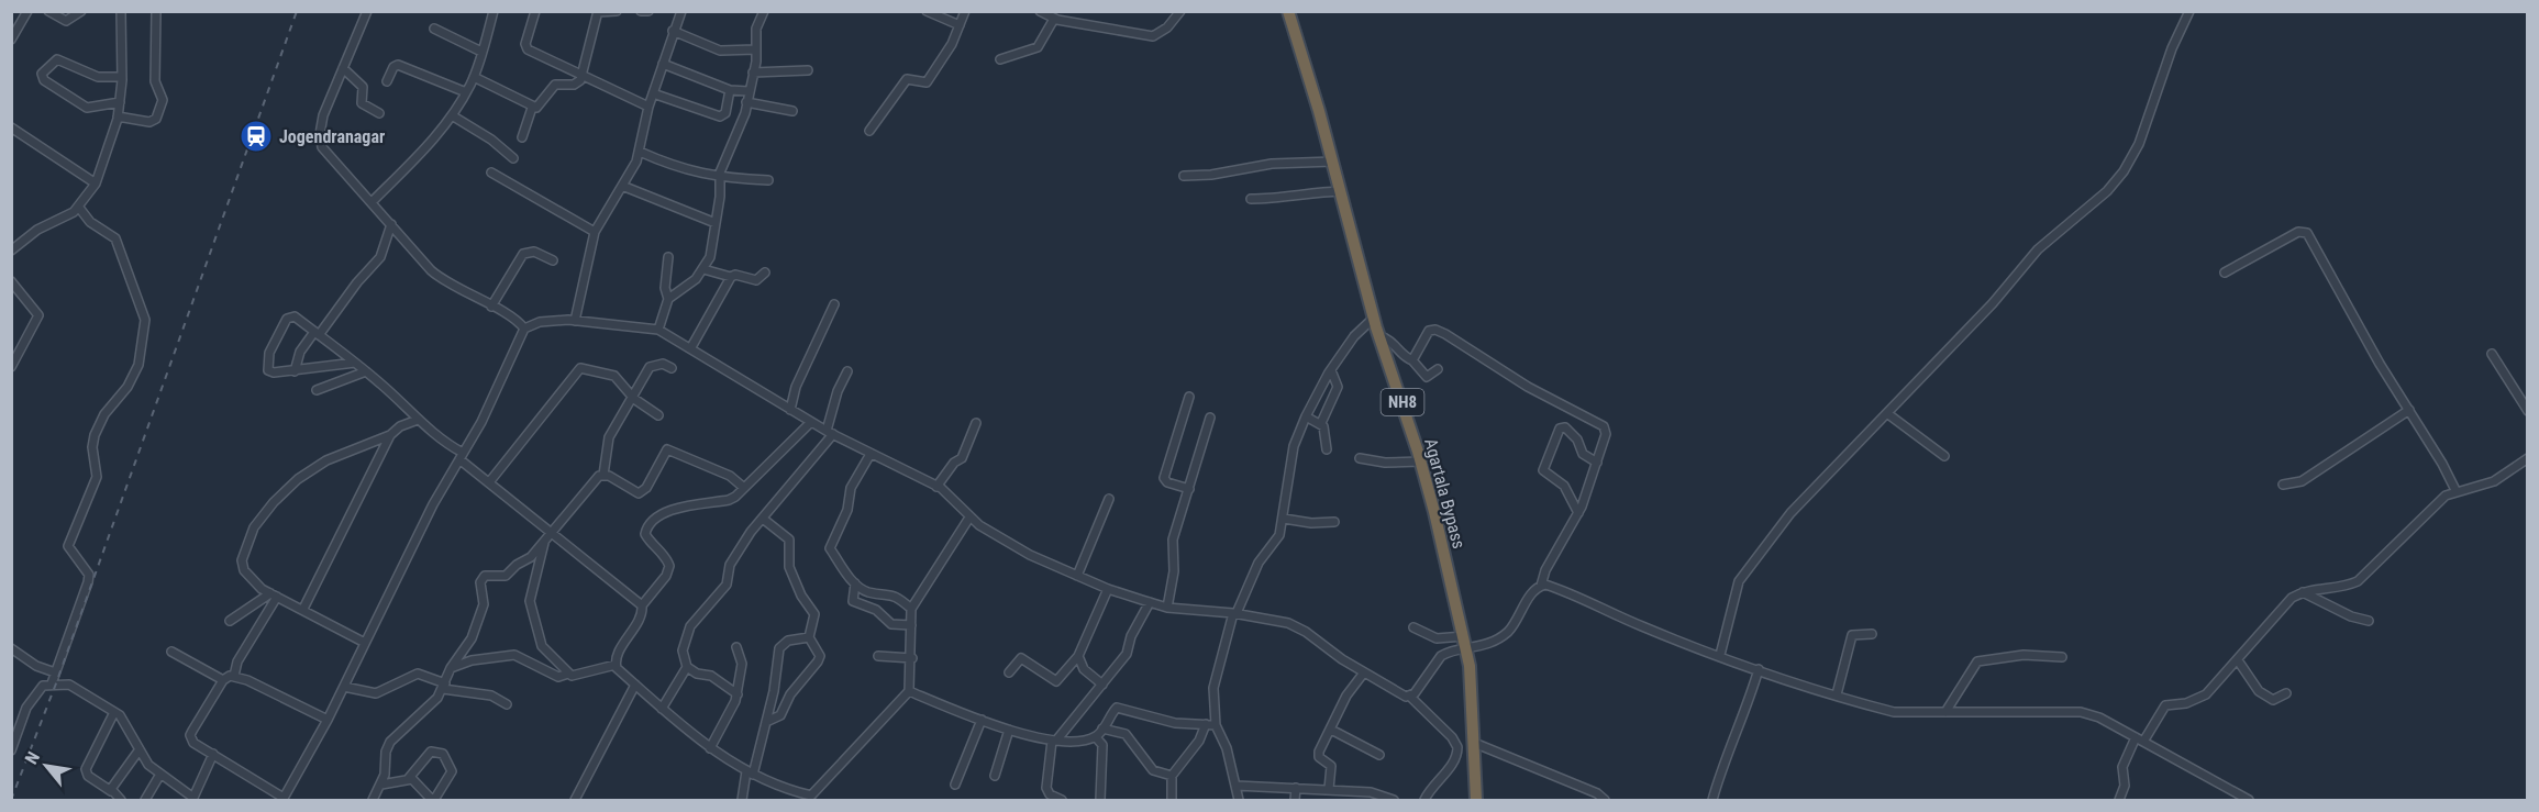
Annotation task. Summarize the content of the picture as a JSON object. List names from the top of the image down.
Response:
{
  "streets": {
    "highway": ["NH8", "Agartala Bypass"]
  },
  "places": {
    "station": ["Jogendranagar"]
  },
  "north": "top left"
}
